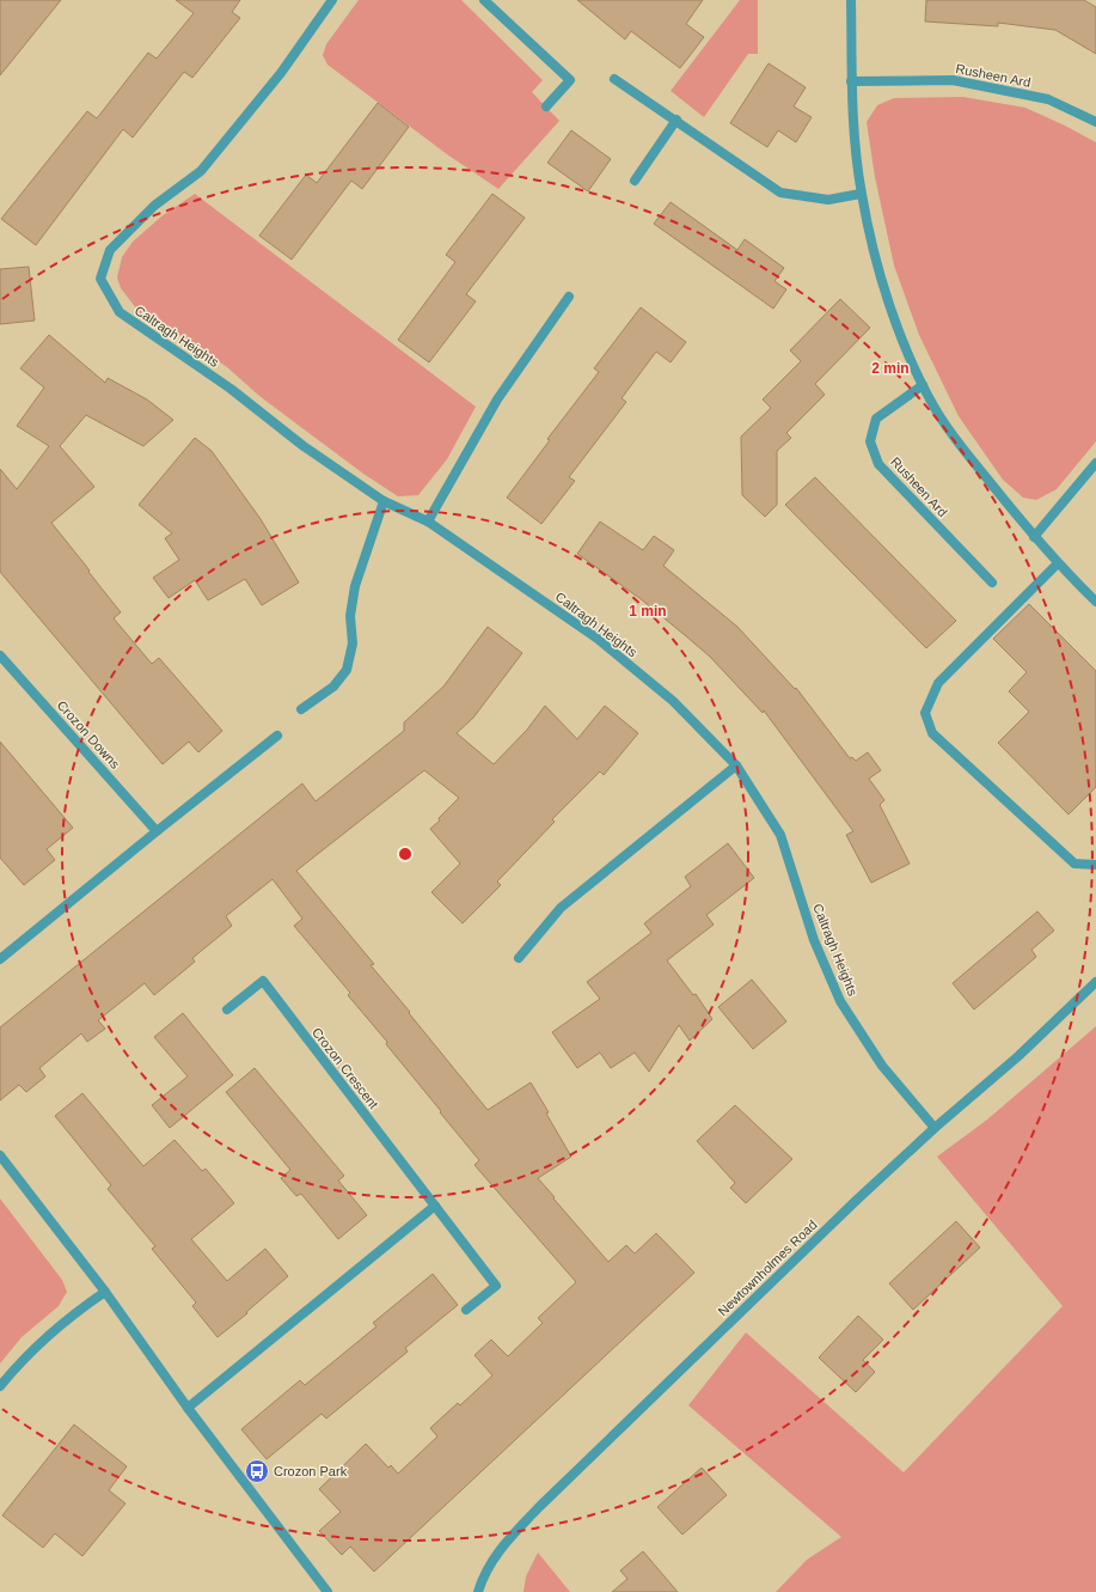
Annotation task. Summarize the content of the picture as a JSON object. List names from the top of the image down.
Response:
{
  "streets": {
    "street": [
      "Rusheen Ard",
      "Caltragh Heights",
      "Crozon Downs",
      "Crozon Crescent",
      "Newtownholmes Road"
    ]
  },
  "crossings": [
    ["Caltragh Heights", "Newtownholmes Road"]
  ],
  "places": {
    "bus stop": ["Crozon Park"]
  },
  "rings": ["2 min", "1 min"]
}
